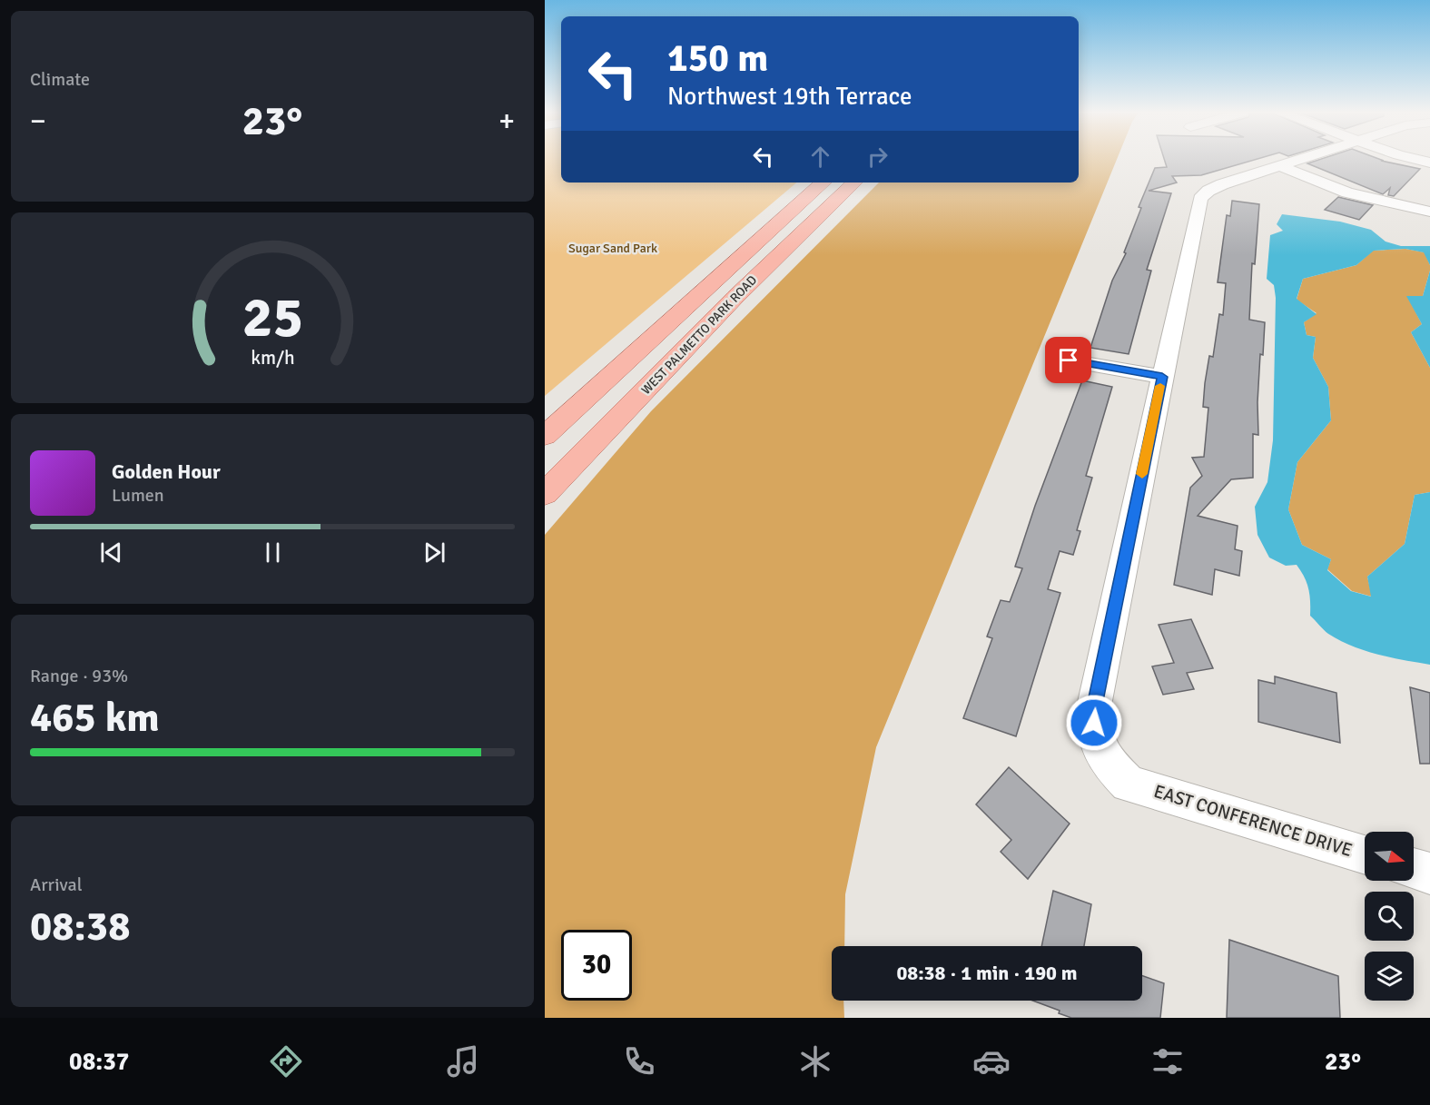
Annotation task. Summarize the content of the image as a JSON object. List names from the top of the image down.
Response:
{
  "streets": {
    "main road": ["WEST PALMETTO PARK ROAD"],
    "street": ["EAST CONFERENCE DRIVE"]
  },
  "parks": ["Sugar Sand Park"],
  "north": "right",
  "page": {
    "tile": [
      "Climate",
      ["Range · 93%", "465 km"],
      ["Arrival", "08:38"]
    ],
    "turn": ["150 m", "Northwest 19th Terrace"],
    "heat": ["−", "23°", "+"],
    "song": ["Golden Hour", "Lumen"],
    "limit": "30",
    "trip": "08:38 · 1 min · 190 m",
    "tabs": ["08:37", "23°"],
    "gauge": ["25", "km/h"]
  }
}
